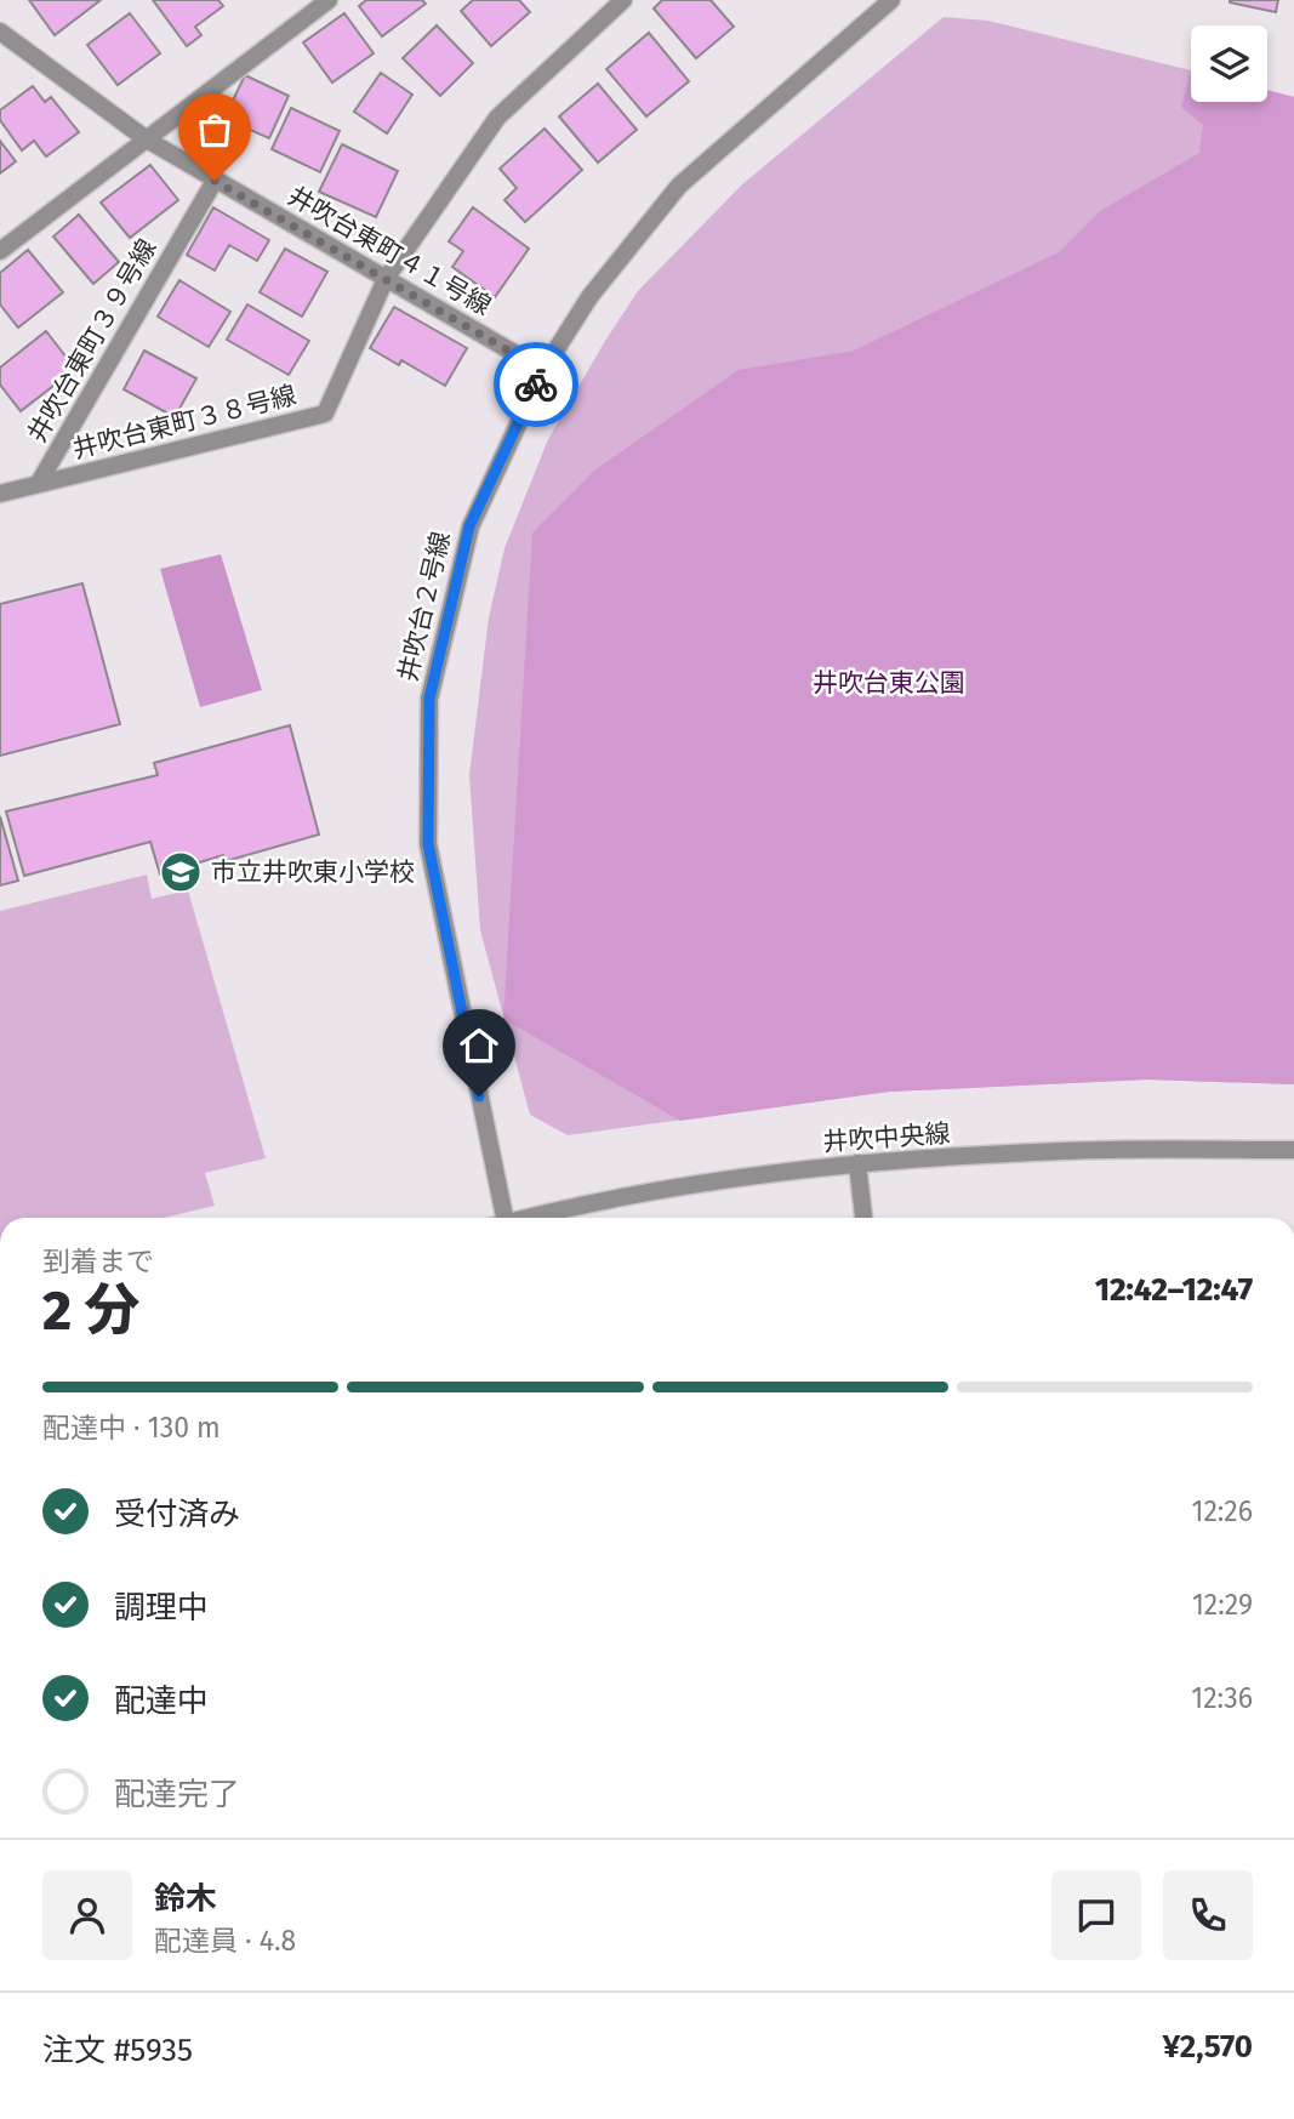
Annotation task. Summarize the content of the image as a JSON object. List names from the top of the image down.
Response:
{
  "streets": {
    "street": [
      "井吹台東町４１号線",
      "井吹台東町３９号線",
      "井吹台東町３８号線",
      "井吹台２号線",
      "井吹中央線"
    ]
  },
  "crossings": [
    ["井吹台東町４１号線", "井吹台東町３９号線"],
    ["井吹台東町４１号線", "井吹台東町３８号線"],
    ["井吹台東町４１号線", "井吹台２号線"],
    ["井吹台東町３９号線", "井吹台東町３８号線"]
  ],
  "parks": ["井吹台東公園"],
  "places": {
    "school or university": ["市立井吹東小学校"]
  },
  "page": {
    "heading": ["2 分", "到着まで", "12:42–12:47"],
    "panel": [
      "鈴木",
      "配達員 · 4.8",
      "注文 #5935",
      "¥2,570"
    ],
    "bar": "配達中 · 130 m",
    "list": [
      ["受付済み", "12:26"],
      ["調理中", "12:29"],
      ["配達中", "12:36"],
      "配達完了"
    ]
  }
}
